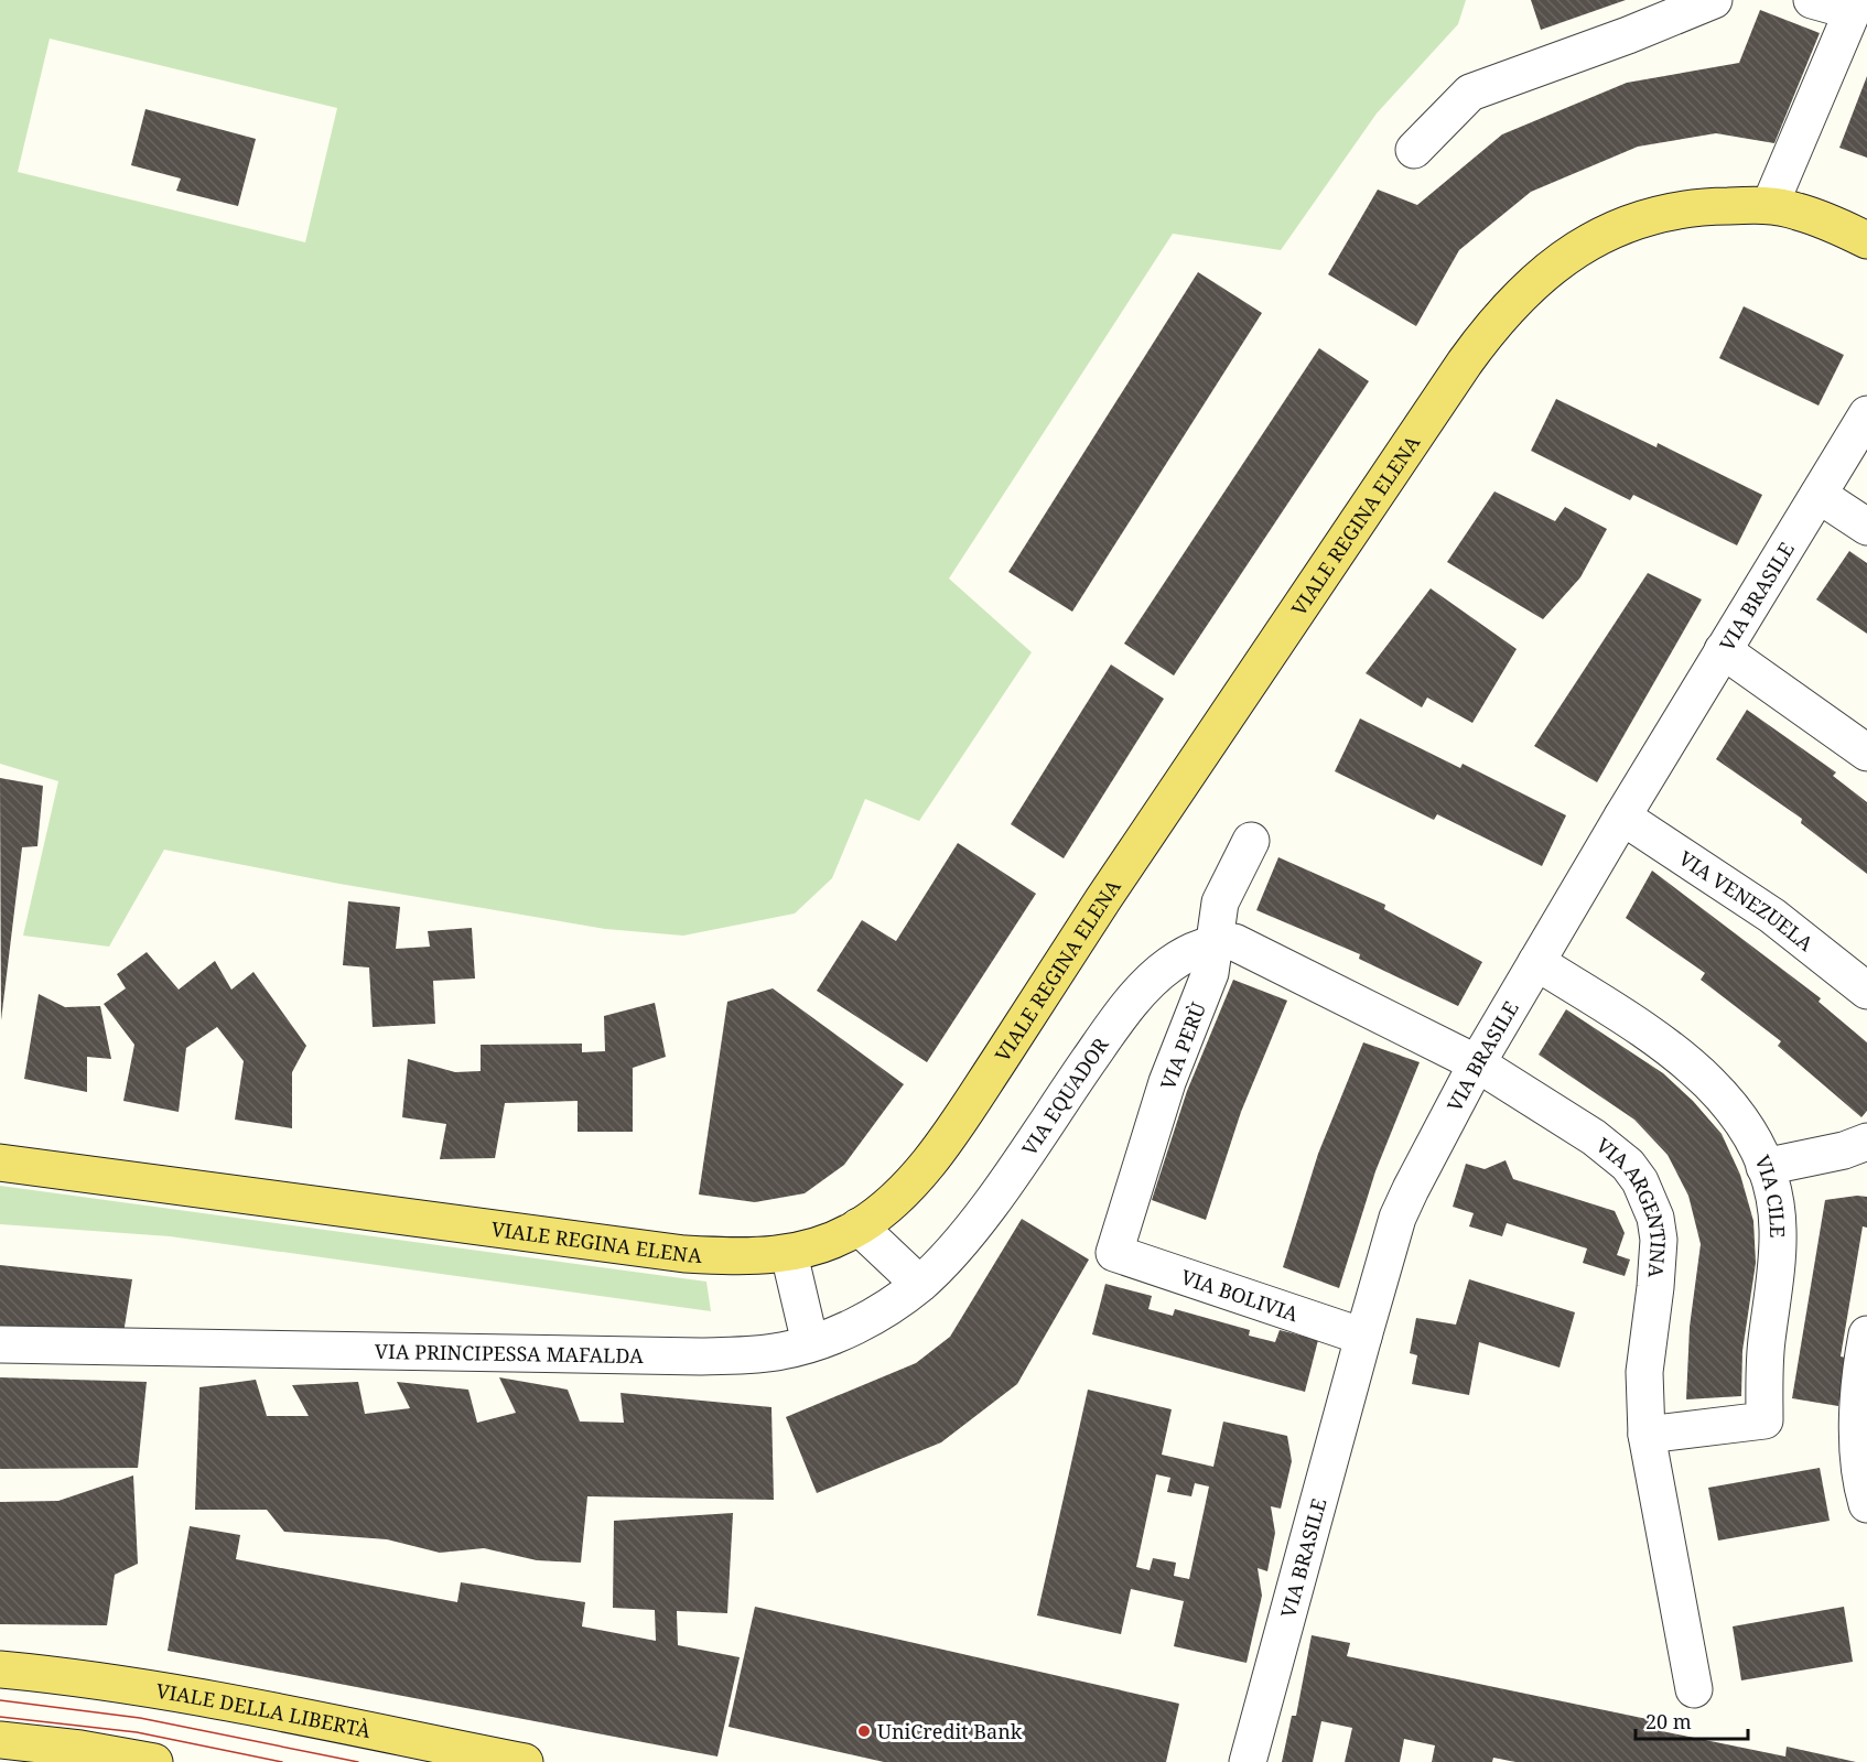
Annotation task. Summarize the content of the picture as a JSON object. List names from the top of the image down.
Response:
{
  "streets": {
    "main road": ["VIALE REGINA ELENA", "VIALE DELLA LIBERTÀ"],
    "street": [
      "VIA BRASILE",
      "VIA VENEZUELA",
      "VIA PERÙ",
      "VIA EQUADOR",
      "VIA CILE",
      "VIA ARGENTINA",
      "VIA BOLIVIA",
      "VIA PRINCIPESSA MAFALDA"
    ]
  },
  "crossings": [
    ["VIA BRASILE", "VIA VENEZUELA"],
    ["VIA BRASILE", "VIA CILE"],
    ["VIA BRASILE", "VIA ARGENTINA"],
    ["VIA BRASILE", "VIA BOLIVIA"],
    ["VIA PERÙ", "VIA EQUADOR"],
    ["VIA PERÙ", "VIA ARGENTINA"],
    ["VIA PERÙ", "VIA BOLIVIA"],
    ["VIA EQUADOR", "VIA ARGENTINA"],
    ["VIA EQUADOR", "VIA PRINCIPESSA MAFALDA"],
    ["VIA CILE", "VIA ARGENTINA"]
  ],
  "places": ["UniCredit Bank"],
  "scale_bar": "20 m"
}
